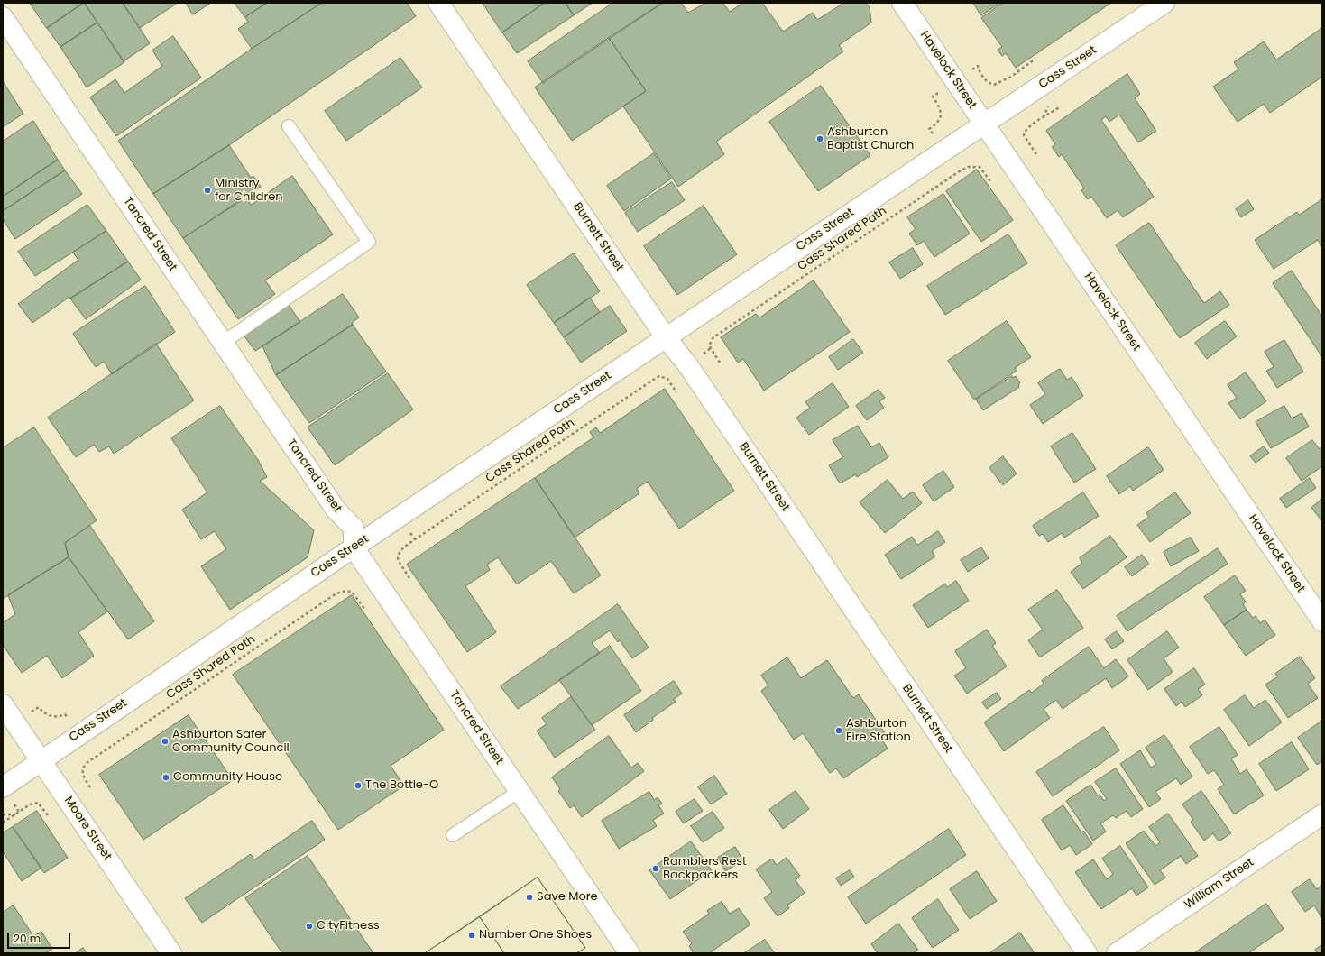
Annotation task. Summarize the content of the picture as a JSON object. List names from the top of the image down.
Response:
{
  "streets": {
    "street": [
      "Cass Street",
      "Havelock Street",
      "Tancred Street",
      "Burnett Street",
      "Moore Street",
      "William Street"
    ],
    "path": ["Cass Shared Path"]
  },
  "crossings": [
    ["Cass Street", "Havelock Street"],
    ["Cass Street", "Tancred Street"],
    ["Cass Street", "Burnett Street"],
    ["Cass Street", "Moore Street"]
  ],
  "places": [
    "Ashburton Baptist Church",
    "Ministry for Children",
    "Ashburton Fire Station",
    "Ashburton Safer Community Council",
    "Community House",
    "The Bottle-O",
    "Ramblers Rest Backpackers",
    "Save More",
    "CityFitness",
    "Number One Shoes"
  ],
  "scale_bar": "20 m"
}
